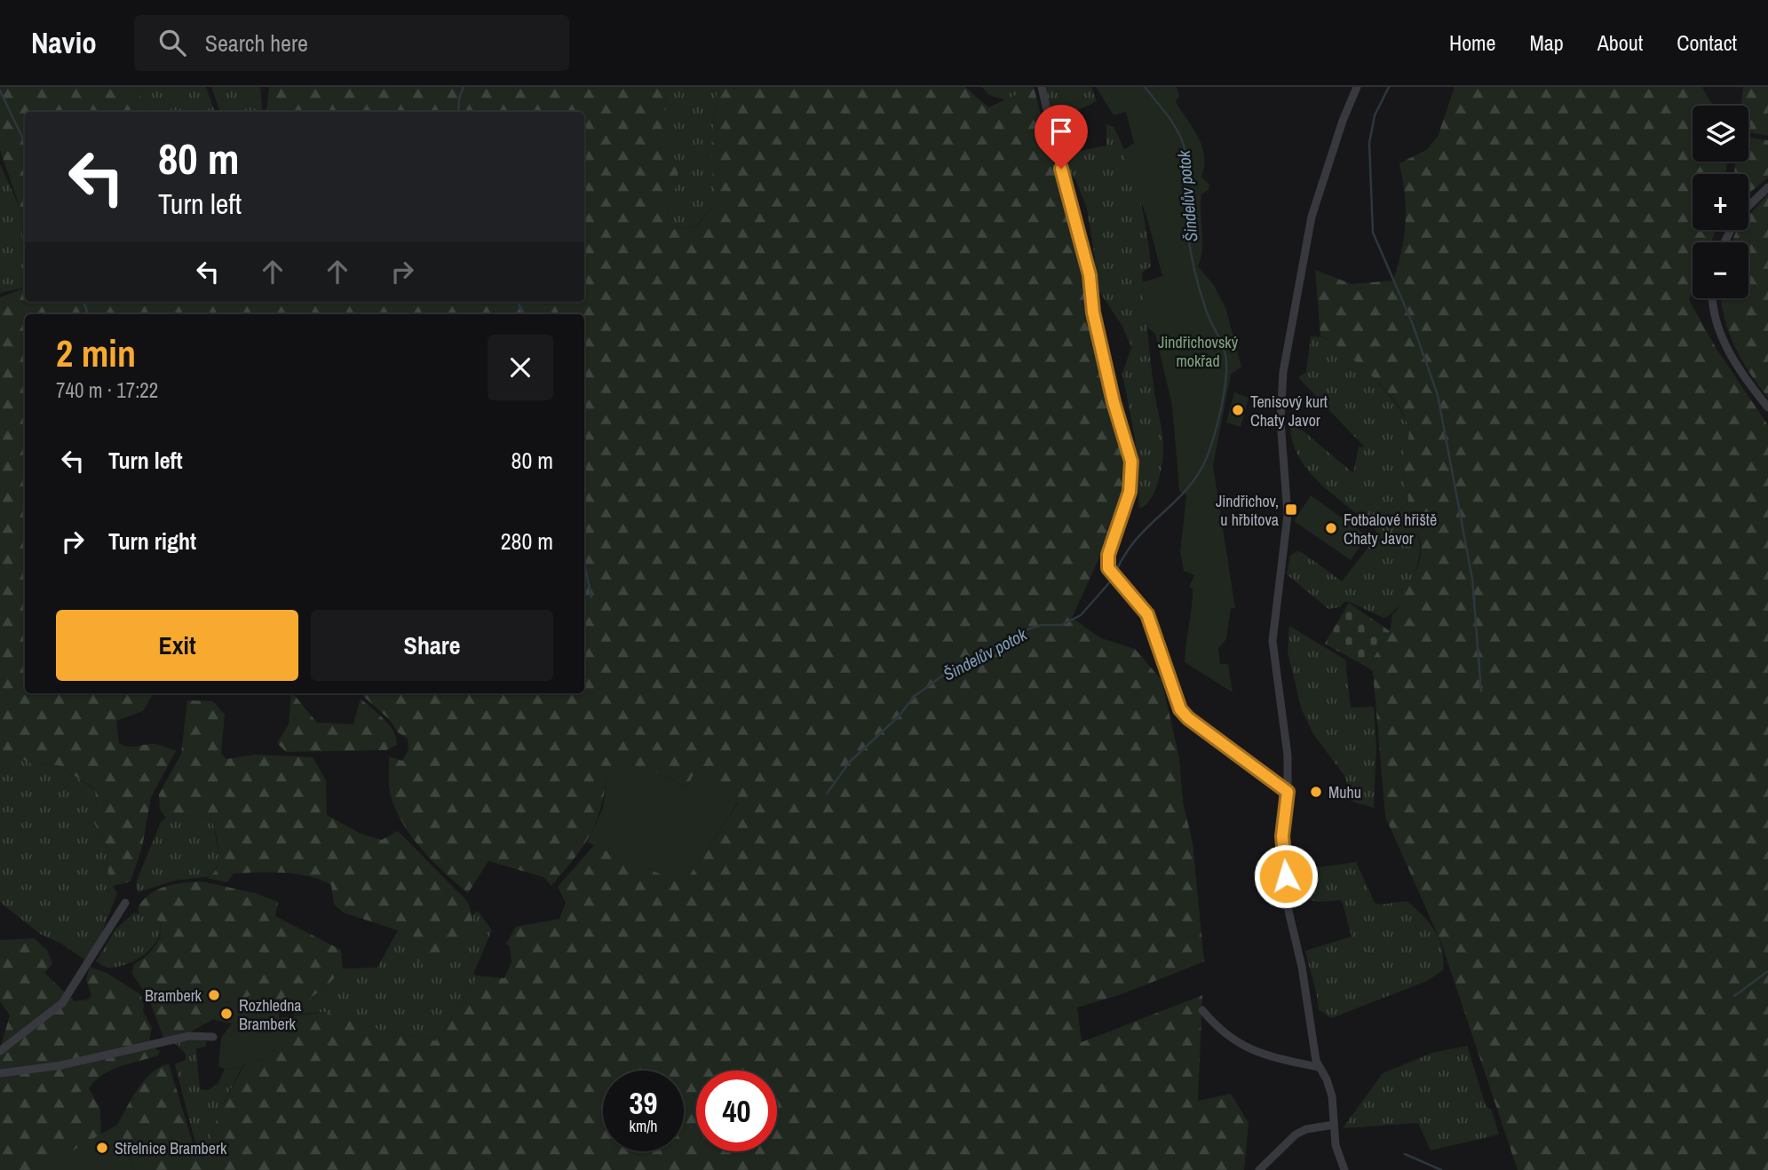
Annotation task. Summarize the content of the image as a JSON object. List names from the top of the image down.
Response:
{
  "water": ["Šindelův potok"],
  "parks": ["Jindřichovský mokřad"],
  "places": {
    "other": [
      "Tenisový kurt Chaty Javor",
      "Fotbalové hřiště Chaty Javor",
      "Muhu",
      "Bramberk",
      "Rozhledna Bramberk",
      "Střelnice Bramberk"
    ],
    "transit": ["Jindřichov, u hřbitova"]
  },
  "page": {
    "header": "Navio",
    "search": "Search here",
    "nav": [
      "Home",
      "Map",
      "About",
      "Contact"
    ],
    "map_buttons": ["+", "−"],
    "turn": ["80 m", "Turn left"],
    "heading": ["2 min", "740 m · 17:22"],
    "list": [
      {
        "name": "Turn left",
        "value": "80 m"
      },
      {
        "name": "Turn right",
        "value": "280 m"
      }
    ],
    "buttons": ["Exit", "Share"],
    "speed": "39 km/h",
    "limit": "40"
  }
}
